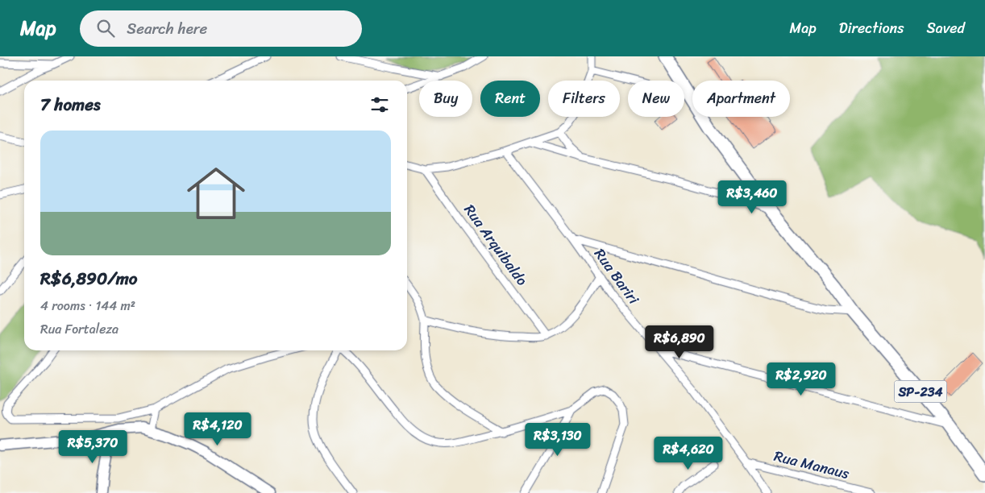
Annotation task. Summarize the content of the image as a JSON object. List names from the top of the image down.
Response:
{
  "streets": {
    "main road": ["SP-234"],
    "street": ["Rua Arquibaldo", "Rua Bariri", "Rua Manaus"]
  },
  "crossings": [
    ["Rua Bariri", "Rua Manaus"]
  ],
  "page": {
    "header": "Map",
    "search": "Search here",
    "nav": ["Map", "Directions", "Saved"],
    "chip": [
      "Buy",
      "Rent",
      "Filters",
      "New",
      "Apartment"
    ],
    "heading": "7 homes",
    "list": [
      {
        "name": "R$6,890/mo",
        "note": "4 rooms · 144 m² · Rua Fortaleza"
      }
    ],
    "price": [
      "R$3,460",
      "R$6,890",
      "R$2,920",
      "R$4,120",
      "R$3,130",
      "R$5,370",
      "R$4,620"
    ]
  }
}
